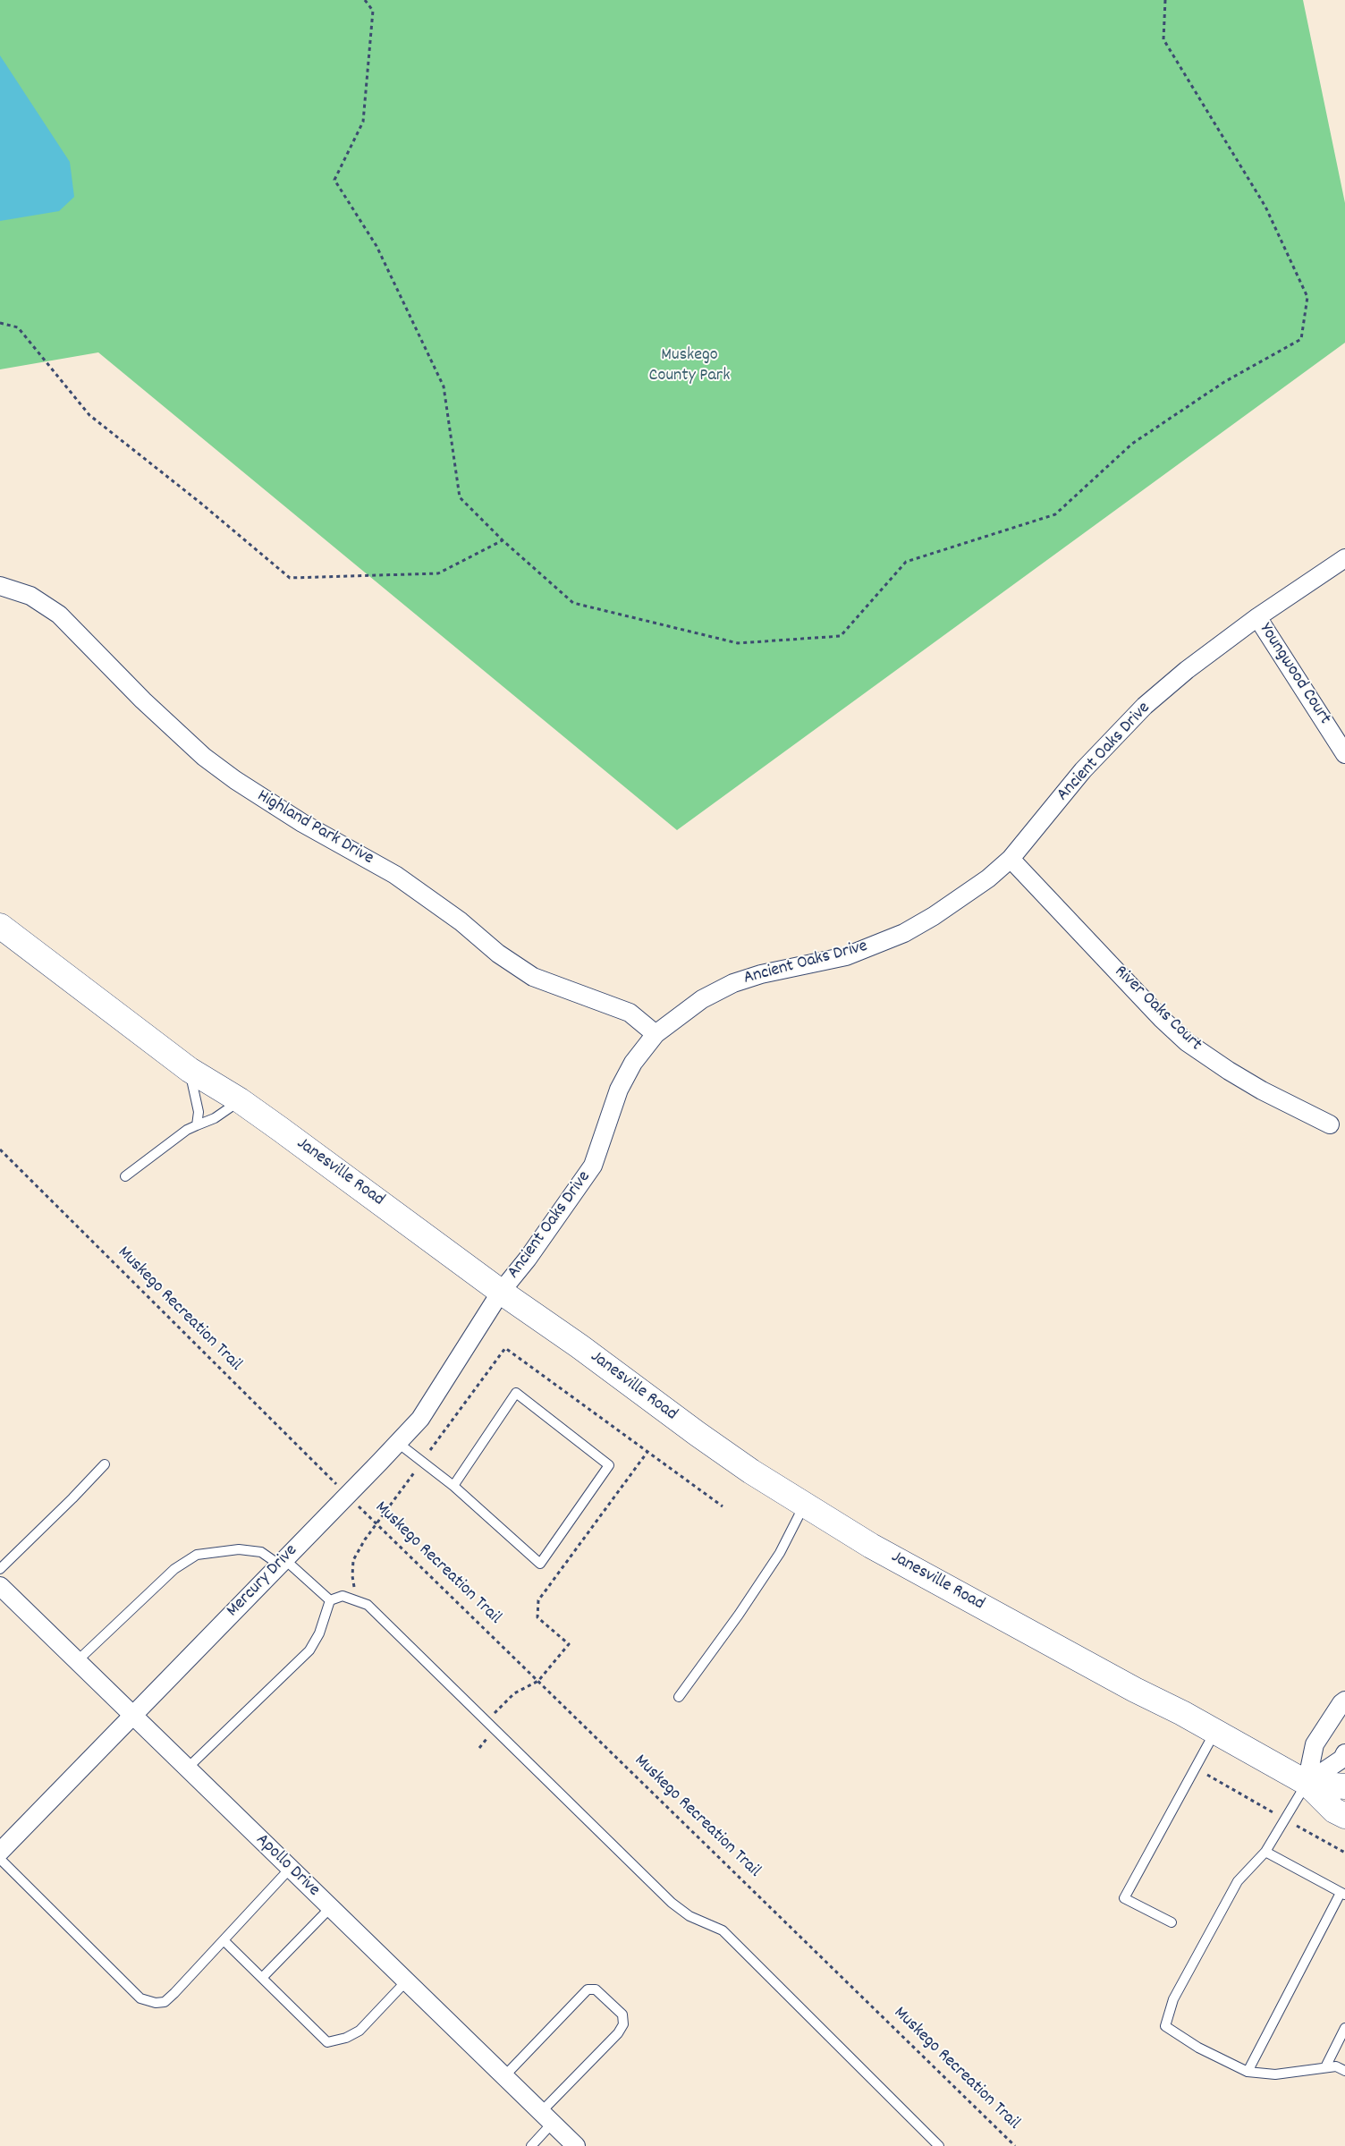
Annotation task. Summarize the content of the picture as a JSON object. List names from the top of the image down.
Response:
{
  "streets": {
    "main road": ["Janesville Road"],
    "street": [
      "Youngwood Court",
      "Ancient Oaks Drive",
      "Highland Park Drive",
      "River Oaks Court",
      "Mercury Drive",
      "Apollo Drive"
    ],
    "path": ["Muskego Recreation Trail"]
  },
  "crossings": [
    ["Youngwood Court", "Ancient Oaks Drive"],
    ["Ancient Oaks Drive", "Highland Park Drive"],
    ["Ancient Oaks Drive", "River Oaks Court"],
    ["Ancient Oaks Drive", "Janesville Road"],
    ["Ancient Oaks Drive", "Mercury Drive"],
    ["Janesville Road", "Mercury Drive"],
    ["Mercury Drive", "Apollo Drive"]
  ],
  "parks": ["Muskego County Park"]
}
